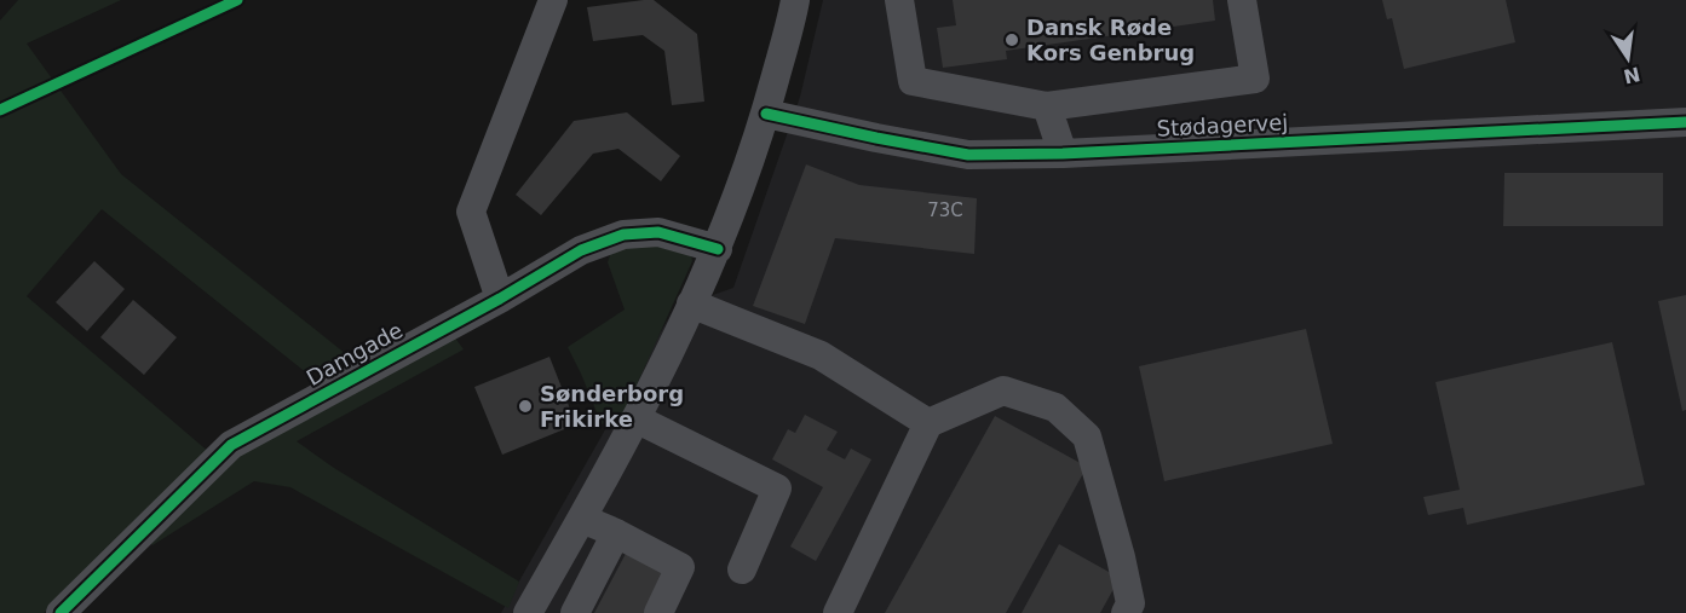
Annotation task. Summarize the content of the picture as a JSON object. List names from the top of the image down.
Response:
{
  "streets": {
    "street": ["Stødagervej", "Damgade"]
  },
  "places": ["Dansk Røde Kors Genbrug", "Sønderborg Frikirke"],
  "house_numbers": ["73C"],
  "north": "bottom"
}
